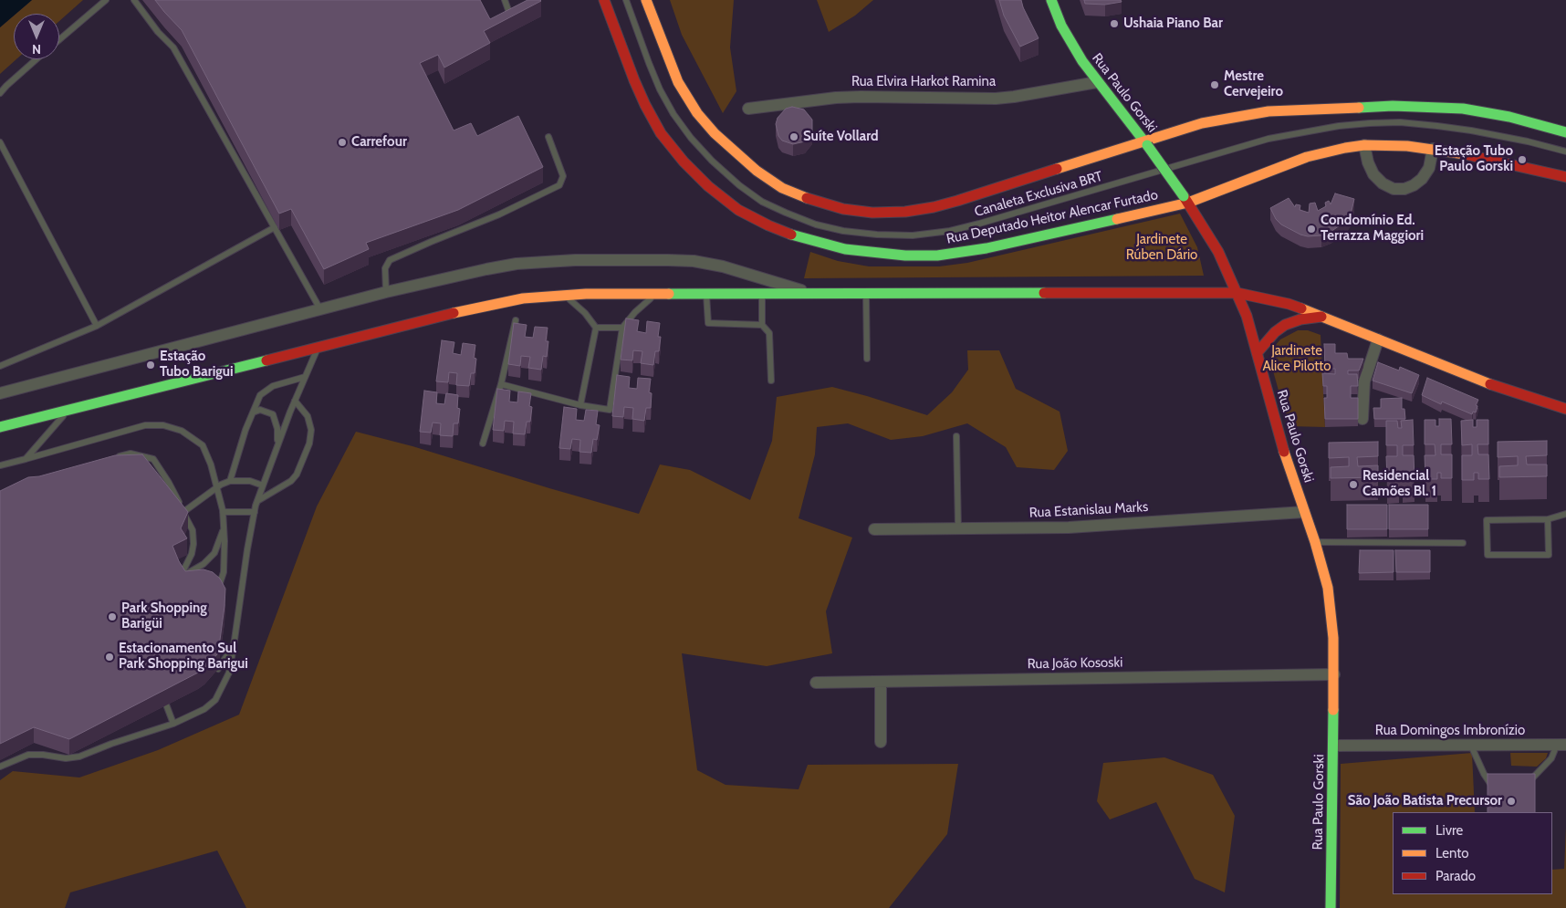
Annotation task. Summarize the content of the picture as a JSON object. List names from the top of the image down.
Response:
{
  "streets": {
    "street": [
      "Rua Elvira Harkot Ramina",
      "Rua Paulo Gorski",
      "Rua Deputado Heitor Alencar Furtado",
      "Rua Estanislau Marks",
      "Rua João Kososki",
      "Rua Domingos Imbronízio"
    ],
    "lane": ["Canaleta Exclusiva BRT"]
  },
  "crossings": [
    ["Rua Elvira Harkot Ramina", "Rua Paulo Gorski"],
    ["Rua Paulo Gorski", "Rua Deputado Heitor Alencar Furtado"],
    ["Rua Paulo Gorski", "Rua Estanislau Marks"],
    ["Rua Paulo Gorski", "Rua João Kososki"],
    ["Rua Paulo Gorski", "Rua Domingos Imbronízio"]
  ],
  "parks": ["Jardinete Rúben Dário", "Jardinete Alice Pilotto"],
  "places": [
    "Ushaia Piano Bar",
    "Mestre Cervejeiro",
    "Suíte Vollard",
    "Carrefour",
    "Estação Tubo Paulo Gorski",
    "Condomínio Ed. Terrazza Maggiori",
    "Estação Tubo Barigui",
    "Residencial Camões Bl. 1",
    "Park Shopping Barigüi",
    "Estacionamento Sul Park Shopping Barigui",
    "São João Batista Precursor"
  ],
  "legend": ["Livre", "Lento", "Parado"],
  "north": "bottom"
}
